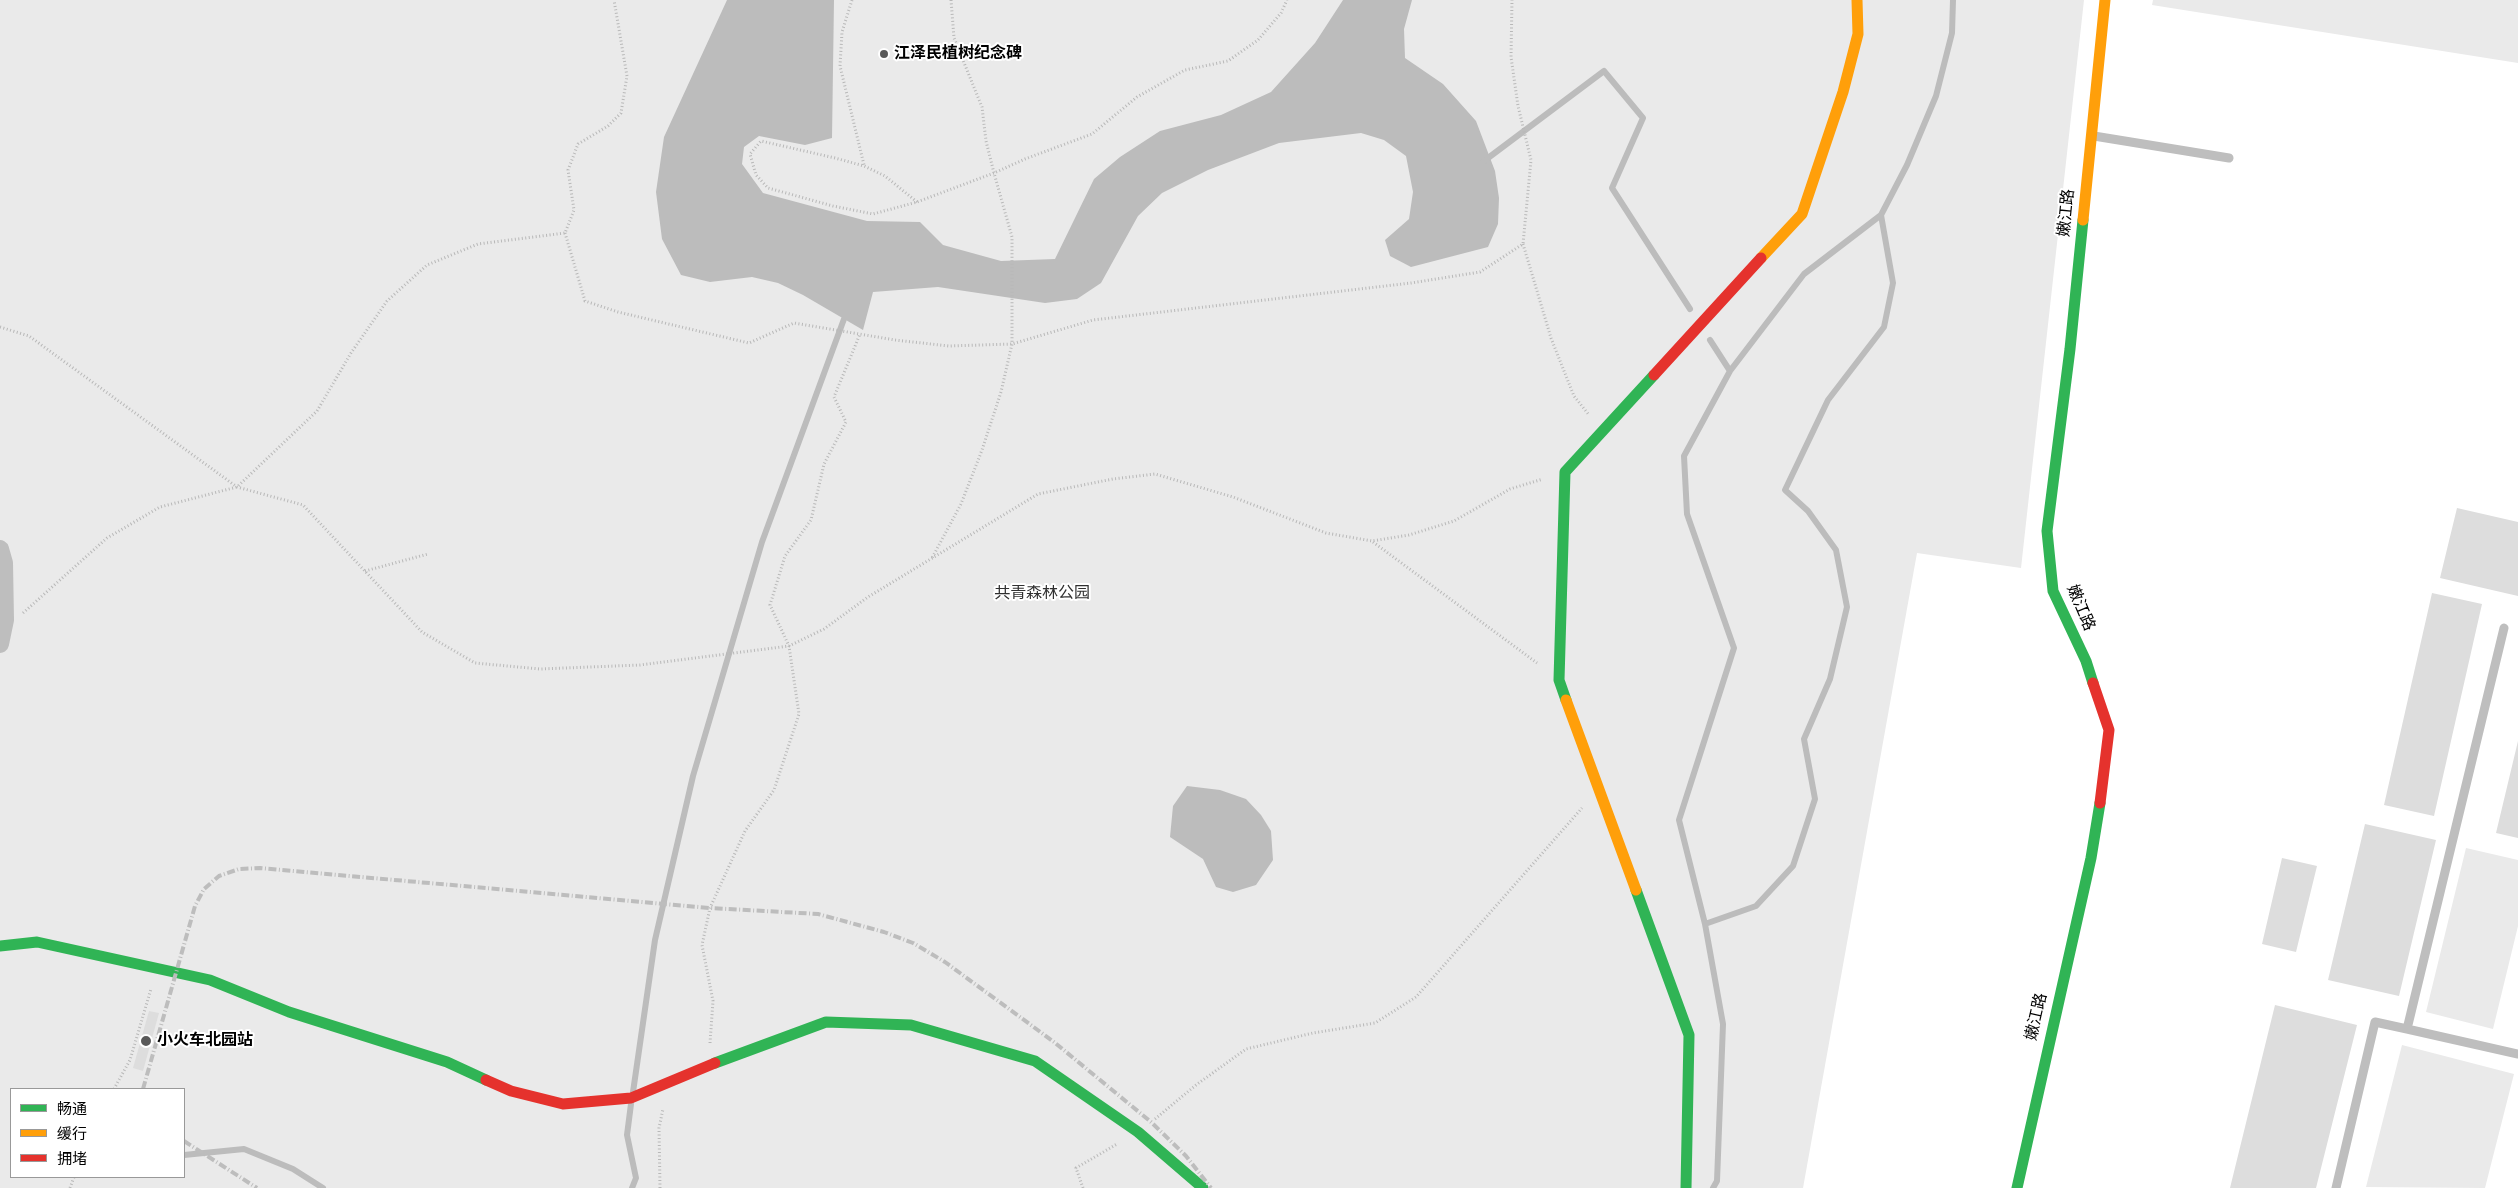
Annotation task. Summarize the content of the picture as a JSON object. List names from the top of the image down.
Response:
{
  "streets": {
    "street": ["嫩江路"]
  },
  "parks": ["共青森林公园"],
  "places": ["江泽民植树纪念碑", "小火车北园站"],
  "legend": ["畅通", "缓行", "拥堵"]
}
